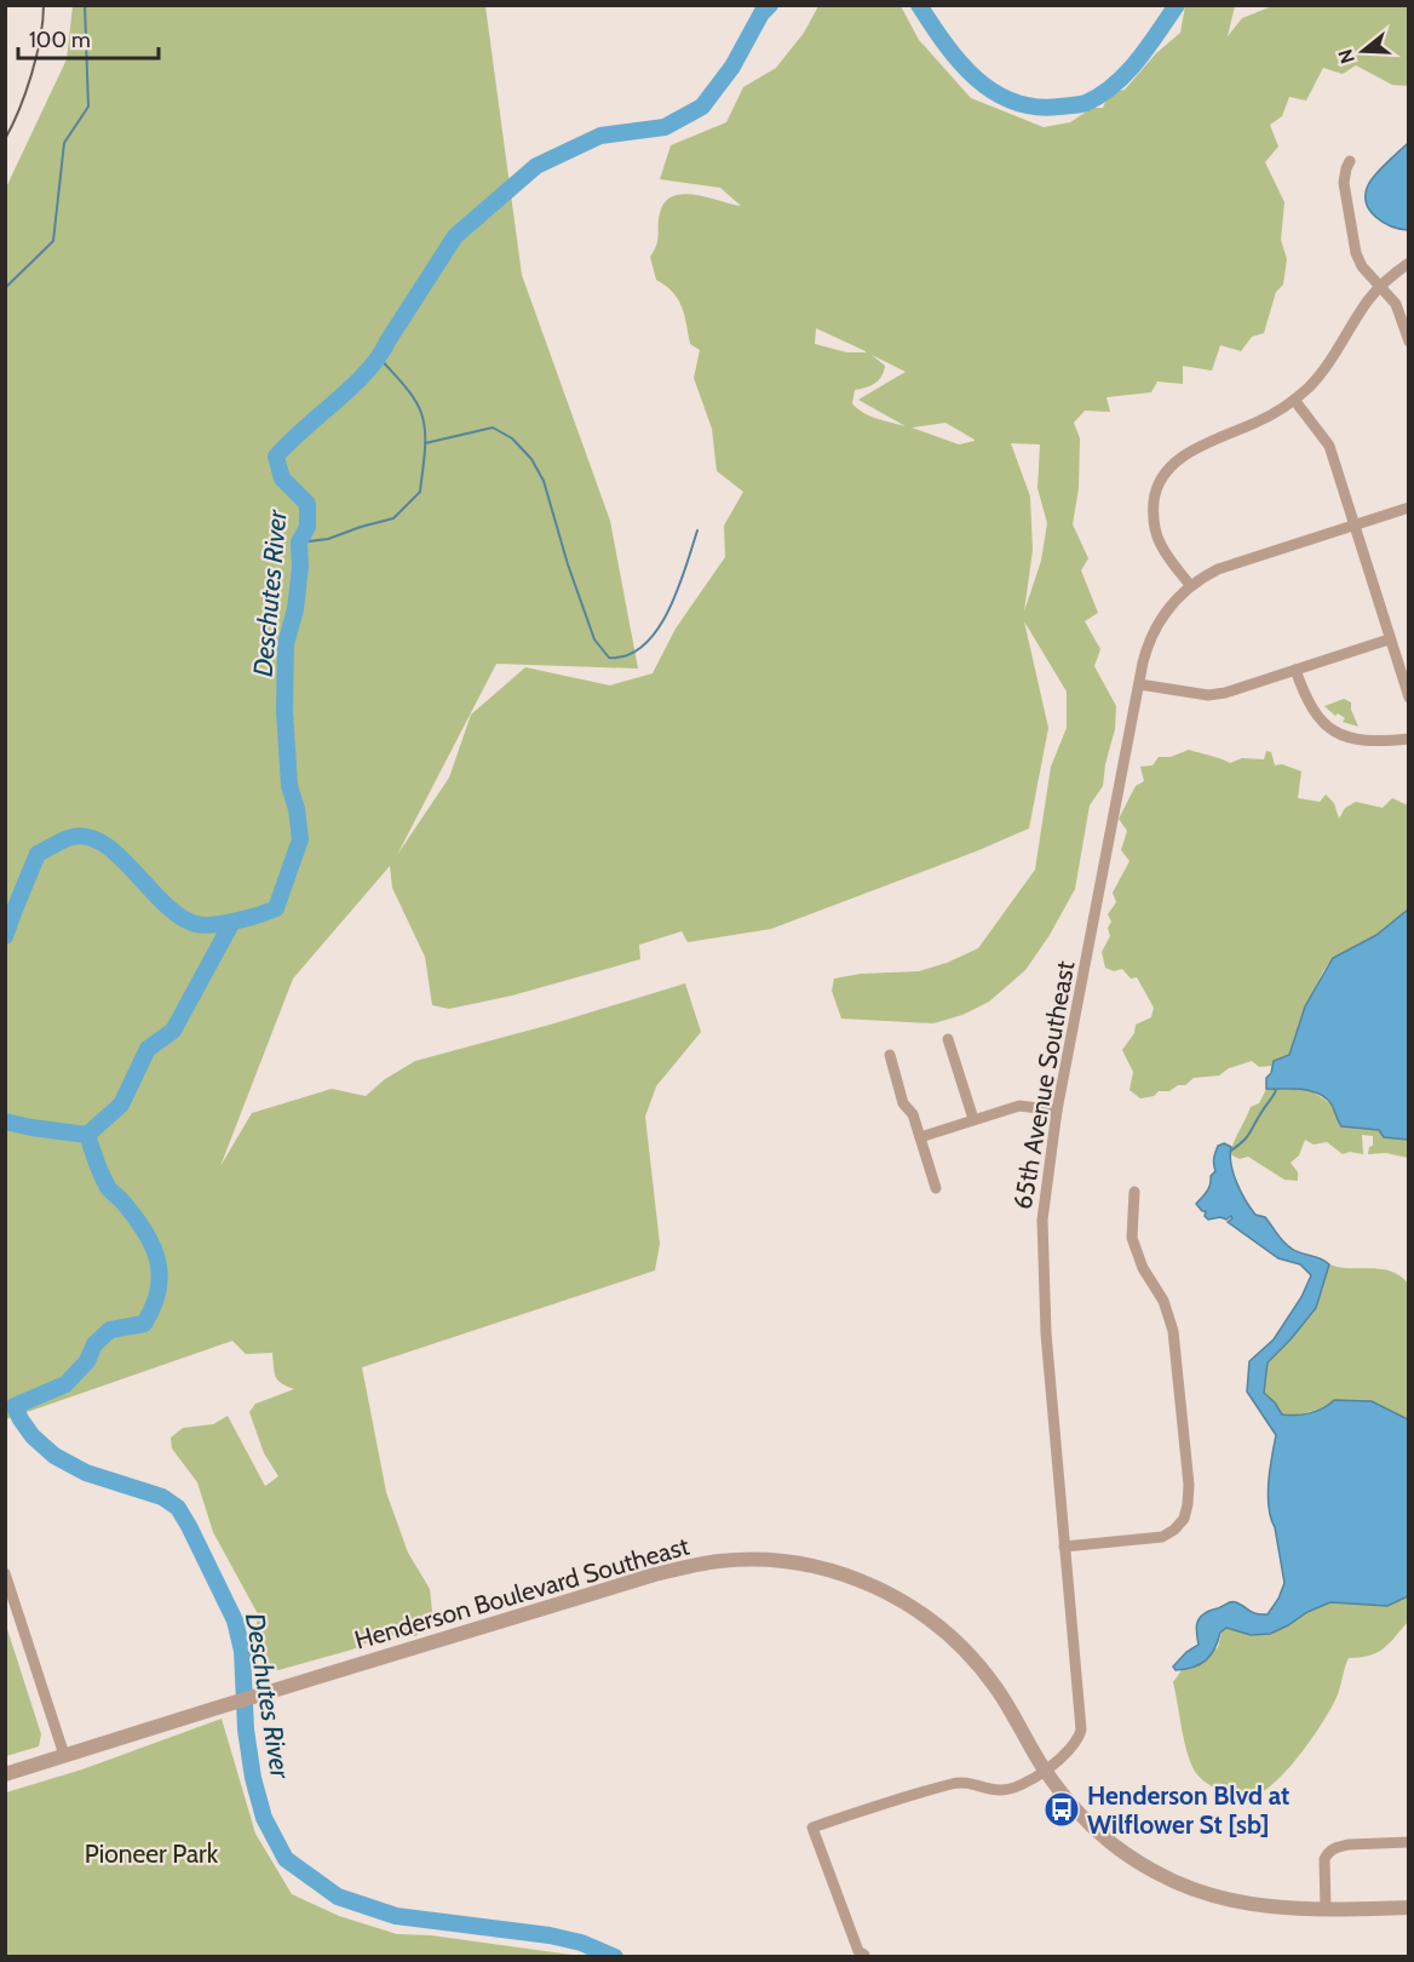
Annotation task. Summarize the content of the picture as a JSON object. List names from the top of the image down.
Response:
{
  "streets": {
    "street": ["65th Avenue Southeast", "Henderson Boulevard Southeast"]
  },
  "crossings": [
    ["65th Avenue Southeast", "Henderson Boulevard Southeast"]
  ],
  "water": ["Deschutes River"],
  "parks": ["Pioneer Park"],
  "places": {
    "bus stop": ["Henderson Blvd at Wilflower St [sb]"]
  },
  "scale_bar": "100 m",
  "north": "left"
}
